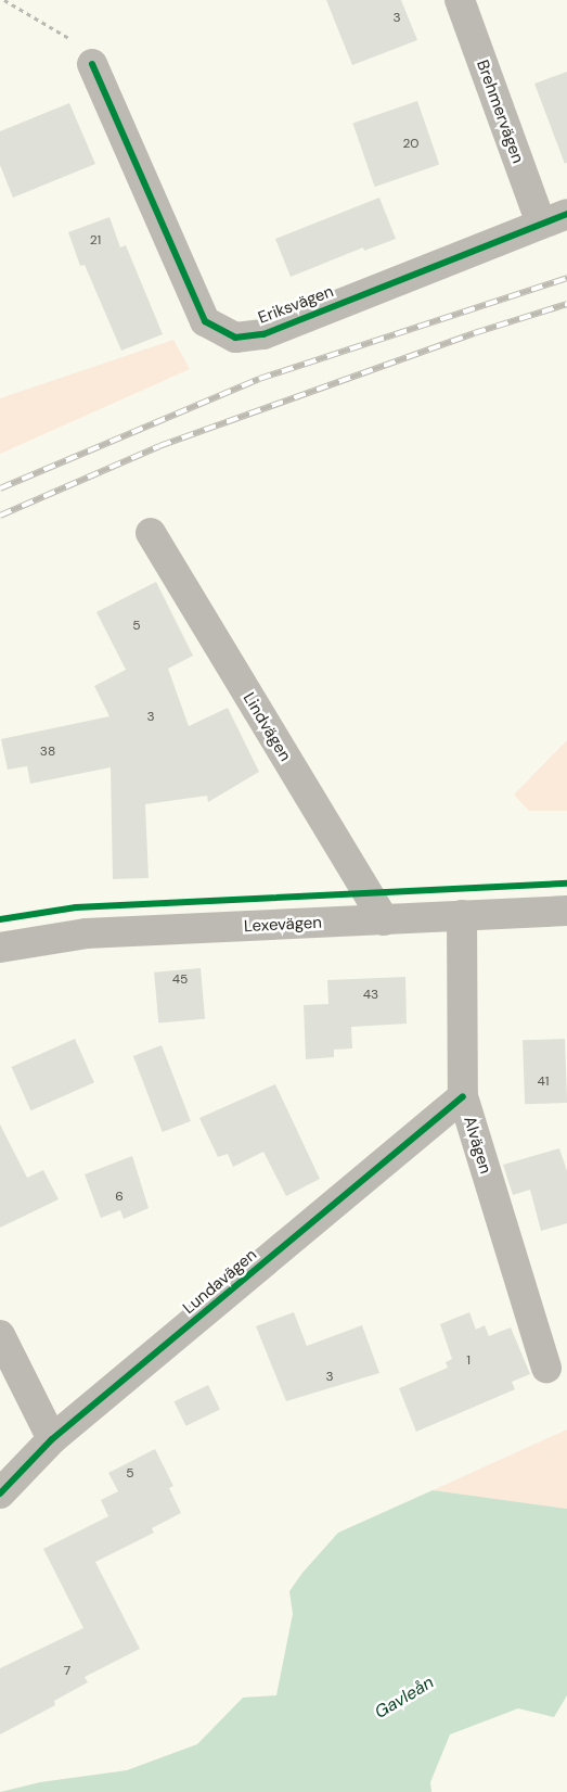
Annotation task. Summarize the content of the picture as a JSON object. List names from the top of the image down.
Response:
{
  "streets": {
    "street": [
      "Brehmervägen",
      "Eriksvägen",
      "Lindvägen",
      "Lexevägen",
      "Alvägen",
      "Lundavägen"
    ]
  },
  "crossings": [
    ["Brehmervägen", "Eriksvägen"],
    ["Lindvägen", "Lexevägen"],
    ["Lexevägen", "Alvägen"],
    ["Alvägen", "Lundavägen"]
  ],
  "water": ["Gavleån"],
  "house_numbers": [
    "3",
    "20",
    "21",
    "5",
    "3",
    "38",
    "45",
    "43",
    "41",
    "6",
    "1",
    "3",
    "5",
    "7"
  ]
}
